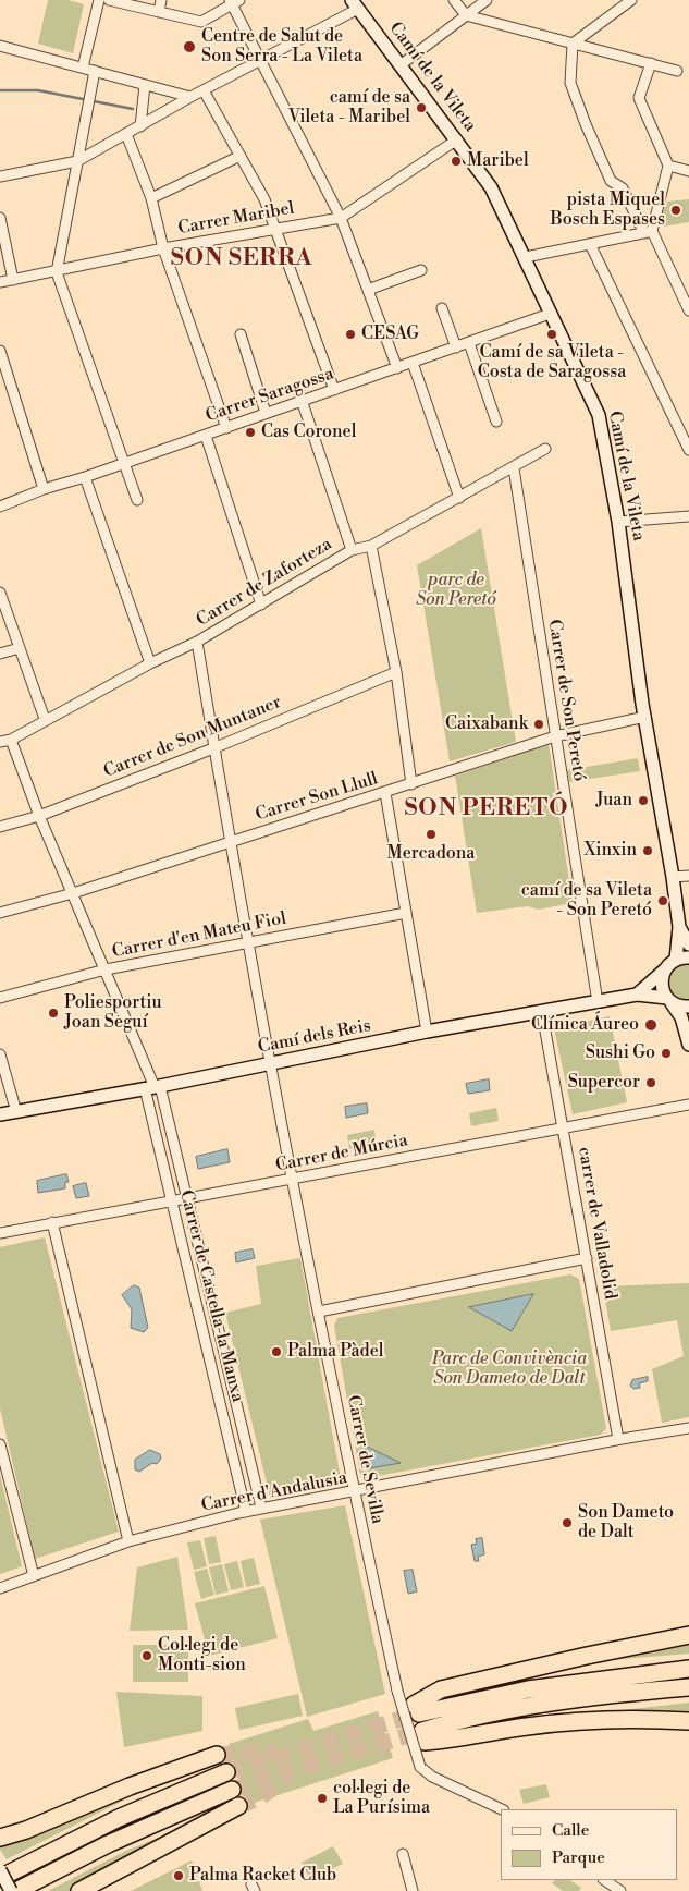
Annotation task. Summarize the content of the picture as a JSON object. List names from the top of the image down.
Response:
{
  "streets": {
    "street": [
      "Camí de la Vileta",
      "Carrer Maribel",
      "Carrer Saragossa",
      "Carrer de Zaforteza",
      "Carrer de Son Peretó",
      "Carrer de Son Muntaner",
      "Carrer Son Llull",
      "Carrer d'en Mateu Fiol",
      "Camí dels Reis",
      "Carrer de Múrcia",
      "carrer de Valladolid",
      "Carrer de Castella-la Manxa",
      "Carrer de Sevilla",
      "Carrer d'Andalusia"
    ]
  },
  "crossings": [
    ["Camí de la Vileta", "Carrer Maribel"],
    ["Camí de la Vileta", "Carrer Saragossa"],
    ["Camí de la Vileta", "Carrer Son Llull"],
    ["Carrer de Zaforteza", "Carrer de Son Peretó"],
    ["Carrer de Zaforteza", "Carrer de Sevilla"],
    ["Carrer de Son Peretó", "Carrer Son Llull"],
    ["Carrer de Son Peretó", "Camí dels Reis"],
    ["Carrer de Son Muntaner", "Carrer de Sevilla"],
    ["Carrer Son Llull", "Carrer de Sevilla"],
    ["Carrer d'en Mateu Fiol", "Carrer de Sevilla"],
    ["Camí dels Reis", "carrer de Valladolid"],
    ["Camí dels Reis", "Carrer de Castella-la Manxa"],
    ["Camí dels Reis", "Carrer de Sevilla"],
    ["Carrer de Múrcia", "carrer de Valladolid"],
    ["Carrer de Múrcia", "Carrer de Castella-la Manxa"],
    ["Carrer de Múrcia", "Carrer de Sevilla"],
    ["carrer de Valladolid", "Carrer d'Andalusia"],
    ["Carrer de Castella-la Manxa", "Carrer d'Andalusia"],
    ["Carrer de Sevilla", "Carrer d'Andalusia"]
  ],
  "districts": ["SON SERRA", "SON PERETÓ"],
  "parks": ["parc de Son Peretó", "Parc de Convivència Son Dameto de Dalt"],
  "places": [
    "Centre de Salut de Son Serra - La Vileta",
    "camí de sa Vileta - Maribel",
    "Maribel",
    "pista Miquel Bosch Espases",
    "CESAG",
    "Camí de sa Vileta - Costa de Saragossa",
    "Cas Coronel",
    "Caixabank",
    "Juan",
    "Mercadona",
    "Xinxin",
    "camí de sa Vileta - Son Peretó",
    "Poliesportiu Joan Seguí",
    "Clínica Áureo",
    "Sushi Go",
    "Supercor",
    "Palma Pàdel",
    "Son Dameto de Dalt",
    "Col·legi de Monti-sion",
    "col·legi de La Purísima",
    "Palma Racket Club"
  ],
  "legend": ["Calle", "Parque"]
}
